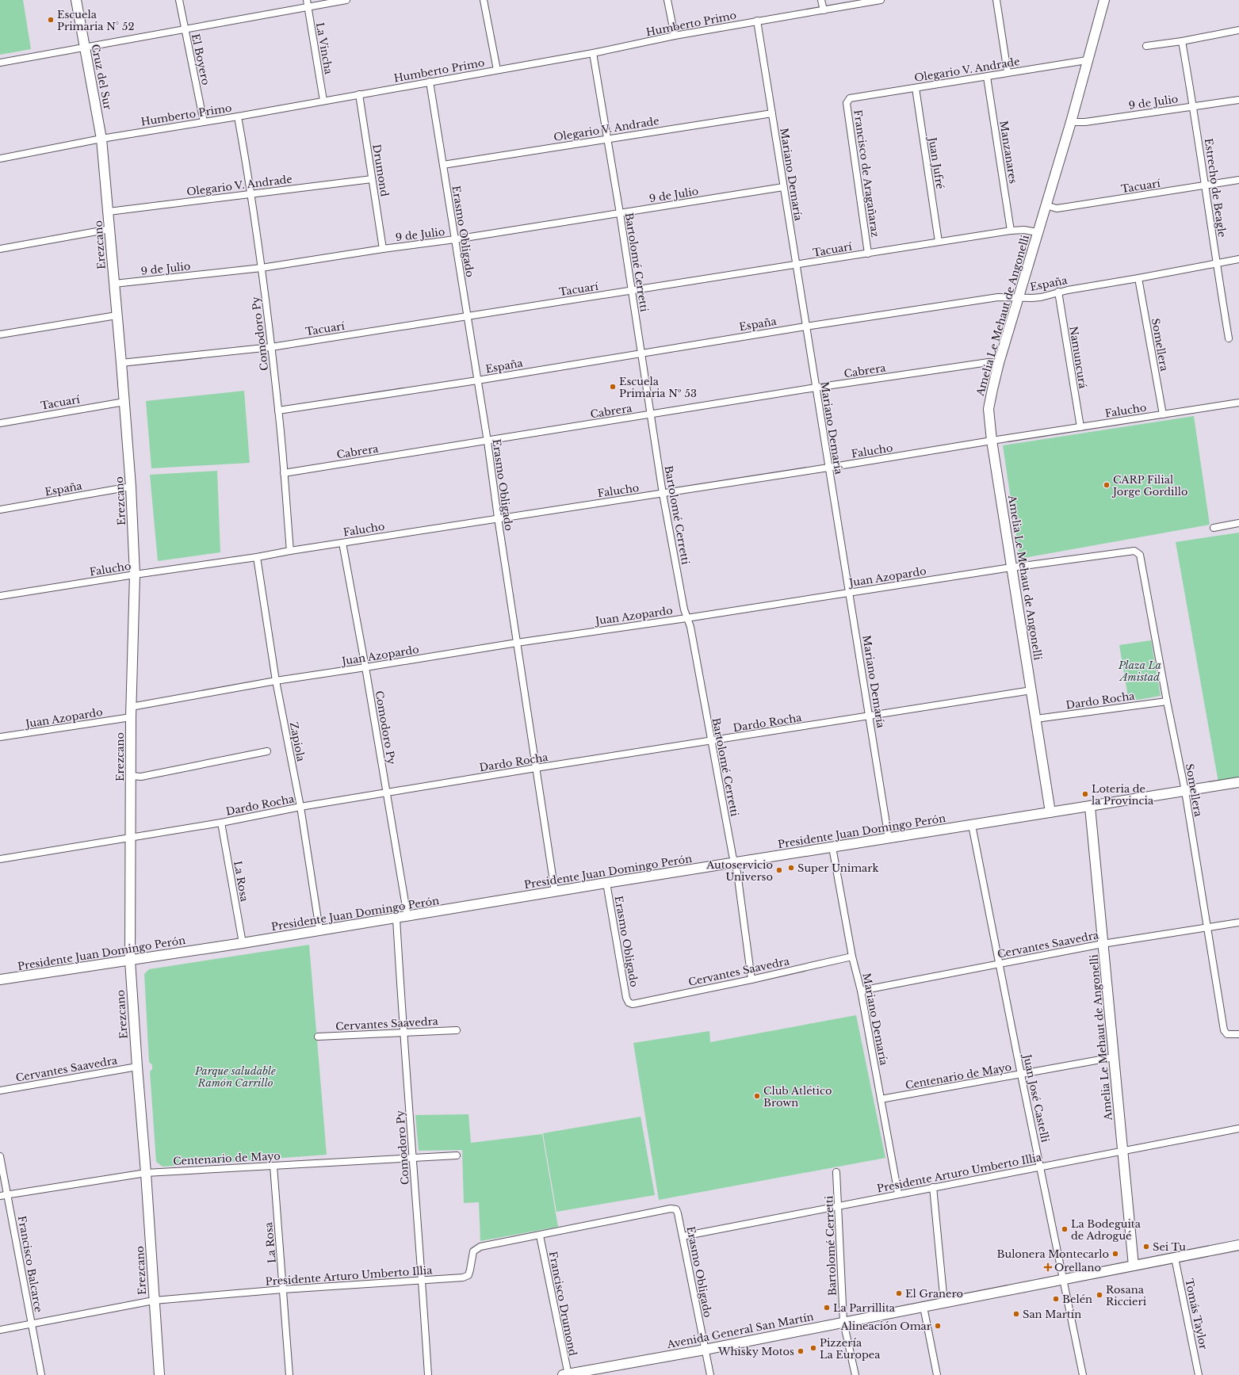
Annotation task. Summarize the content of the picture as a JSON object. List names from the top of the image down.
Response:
{
  "streets": {
    "street": [
      "Humberto Primo",
      "La Vincha",
      "El Boyero",
      "Olegario V. Andrade",
      "Cruz del Sur",
      "9 de Julio",
      "Manzanares",
      "Juan Jufré",
      "Drumond",
      "Francisco de Aragañaraz",
      "Mariano Demaría",
      "Tacuarí",
      "Estrecho de Beagle",
      "Erasmo Obligado",
      "Erezcano",
      "Bartolomé Cerretti",
      "España",
      "Amelia Le Mehaut de Angonelli",
      "Comodoro Py",
      "Somellera",
      "Namuncurá",
      "Cabrera",
      "Falucho",
      "Juan Azopardo",
      "Dardo Rocha",
      "Zapiola",
      "Presidente Juan Domingo Perón",
      "La Rosa",
      "Cervantes Saavedra",
      "Centenario de Mayo",
      "Juan José Castelli",
      "Presidente Arturo Umberto Illia",
      "Francisco Balcarce",
      "Francisco Drumond",
      "Tomás Taylor",
      "Avenida General San Martín"
    ]
  },
  "crossings": [
    ["Humberto Primo", "La Vincha"],
    ["Humberto Primo", "El Boyero"],
    ["Humberto Primo", "Cruz del Sur"],
    ["Humberto Primo", "Drumond"],
    ["Humberto Primo", "Mariano Demaría"],
    ["Humberto Primo", "Erasmo Obligado"],
    ["Humberto Primo", "Erezcano"],
    ["Humberto Primo", "Bartolomé Cerretti"],
    ["Humberto Primo", "Comodoro Py"],
    ["Olegario V. Andrade", "Manzanares"],
    ["Olegario V. Andrade", "Juan Jufré"],
    ["Olegario V. Andrade", "Drumond"],
    ["Olegario V. Andrade", "Francisco de Aragañaraz"],
    ["Olegario V. Andrade", "Mariano Demaría"],
    ["Olegario V. Andrade", "Erasmo Obligado"],
    ["Olegario V. Andrade", "Erezcano"],
    ["Olegario V. Andrade", "Bartolomé Cerretti"],
    ["Olegario V. Andrade", "Amelia Le Mehaut de Angonelli"],
    ["Olegario V. Andrade", "Comodoro Py"],
    ["Cruz del Sur", "Erezcano"],
    ["9 de Julio", "Drumond"],
    ["9 de Julio", "Mariano Demaría"],
    ["9 de Julio", "Estrecho de Beagle"],
    ["9 de Julio", "Erasmo Obligado"],
    ["9 de Julio", "Erezcano"],
    ["9 de Julio", "Bartolomé Cerretti"],
    ["9 de Julio", "Amelia Le Mehaut de Angonelli"],
    ["9 de Julio", "Comodoro Py"],
    ["Manzanares", "Tacuarí"],
    ["Juan Jufré", "Tacuarí"],
    ["Francisco de Aragañaraz", "Tacuarí"],
    ["Mariano Demaría", "Tacuarí"],
    ["Mariano Demaría", "España"],
    ["Mariano Demaría", "Cabrera"],
    ["Mariano Demaría", "Falucho"],
    ["Mariano Demaría", "Juan Azopardo"],
    ["Mariano Demaría", "Dardo Rocha"],
    ["Mariano Demaría", "Presidente Juan Domingo Perón"],
    ["Mariano Demaría", "Cervantes Saavedra"],
    ["Mariano Demaría", "Centenario de Mayo"],
    ["Mariano Demaría", "Presidente Arturo Umberto Illia"],
    ["Tacuarí", "Estrecho de Beagle"],
    ["Tacuarí", "Erasmo Obligado"],
    ["Tacuarí", "Erezcano"],
    ["Tacuarí", "Bartolomé Cerretti"],
    ["Tacuarí", "Amelia Le Mehaut de Angonelli"],
    ["Tacuarí", "Comodoro Py"],
    ["Estrecho de Beagle", "España"],
    ["Erasmo Obligado", "España"],
    ["Erasmo Obligado", "Cabrera"],
    ["Erasmo Obligado", "Falucho"],
    ["Erasmo Obligado", "Juan Azopardo"],
    ["Erasmo Obligado", "Dardo Rocha"],
    ["Erasmo Obligado", "Presidente Juan Domingo Perón"],
    ["Erasmo Obligado", "Cervantes Saavedra"],
    ["Erasmo Obligado", "Presidente Arturo Umberto Illia"],
    ["Erasmo Obligado", "Avenida General San Martín"],
    ["Erezcano", "España"],
    ["Erezcano", "Falucho"],
    ["Erezcano", "Juan Azopardo"],
    ["Erezcano", "Dardo Rocha"],
    ["Erezcano", "Presidente Juan Domingo Perón"],
    ["Erezcano", "Cervantes Saavedra"],
    ["Erezcano", "Centenario de Mayo"],
    ["Erezcano", "Presidente Arturo Umberto Illia"],
    ["Bartolomé Cerretti", "España"],
    ["Bartolomé Cerretti", "Cabrera"],
    ["Bartolomé Cerretti", "Falucho"],
    ["Bartolomé Cerretti", "Juan Azopardo"],
    ["Bartolomé Cerretti", "Dardo Rocha"],
    ["Bartolomé Cerretti", "Presidente Juan Domingo Perón"],
    ["Bartolomé Cerretti", "Cervantes Saavedra"],
    ["Bartolomé Cerretti", "Presidente Arturo Umberto Illia"],
    ["Bartolomé Cerretti", "Avenida General San Martín"],
    ["España", "Amelia Le Mehaut de Angonelli"],
    ["España", "Comodoro Py"],
    ["España", "Somellera"],
    ["España", "Namuncurá"],
    ["Amelia Le Mehaut de Angonelli", "Cabrera"],
    ["Amelia Le Mehaut de Angonelli", "Falucho"],
    ["Amelia Le Mehaut de Angonelli", "Juan Azopardo"],
    ["Amelia Le Mehaut de Angonelli", "Dardo Rocha"],
    ["Amelia Le Mehaut de Angonelli", "Presidente Juan Domingo Perón"],
    ["Amelia Le Mehaut de Angonelli", "Cervantes Saavedra"],
    ["Amelia Le Mehaut de Angonelli", "Centenario de Mayo"],
    ["Amelia Le Mehaut de Angonelli", "Presidente Arturo Umberto Illia"],
    ["Amelia Le Mehaut de Angonelli", "Avenida General San Martín"],
    ["Comodoro Py", "Cabrera"],
    ["Comodoro Py", "Falucho"],
    ["Comodoro Py", "Juan Azopardo"],
    ["Comodoro Py", "Dardo Rocha"],
    ["Comodoro Py", "Presidente Juan Domingo Perón"],
    ["Comodoro Py", "Cervantes Saavedra"],
    ["Comodoro Py", "Centenario de Mayo"],
    ["Comodoro Py", "Presidente Arturo Umberto Illia"],
    ["Somellera", "Falucho"],
    ["Somellera", "Juan Azopardo"],
    ["Somellera", "Dardo Rocha"],
    ["Somellera", "Presidente Juan Domingo Perón"],
    ["Somellera", "Cervantes Saavedra"],
    ["Namuncurá", "Falucho"],
    ["Falucho", "Zapiola"],
    ["Juan Azopardo", "Zapiola"],
    ["Dardo Rocha", "Zapiola"],
    ["Dardo Rocha", "La Rosa"],
    ["Zapiola", "Presidente Juan Domingo Perón"],
    ["Presidente Juan Domingo Perón", "La Rosa"],
    ["Presidente Juan Domingo Perón", "Juan José Castelli"],
    ["La Rosa", "Centenario de Mayo"],
    ["La Rosa", "Presidente Arturo Umberto Illia"],
    ["Cervantes Saavedra", "Juan José Castelli"],
    ["Centenario de Mayo", "Juan José Castelli"],
    ["Centenario de Mayo", "Francisco Balcarce"],
    ["Juan José Castelli", "Presidente Arturo Umberto Illia"],
    ["Juan José Castelli", "Avenida General San Martín"],
    ["Presidente Arturo Umberto Illia", "Francisco Balcarce"],
    ["Presidente Arturo Umberto Illia", "Francisco Drumond"],
    ["Francisco Drumond", "Avenida General San Martín"],
    ["Tomás Taylor", "Avenida General San Martín"]
  ],
  "parks": ["Plaza La Amistad", "Parque saludable Ramón Carrillo"],
  "places": {
    "other": [
      "Escuela Primaria N° 52",
      "Escuela Primaria Nº 53",
      "CARP Filial Jorge Gordillo",
      "Loteria de la Provincia",
      "Super Unimark",
      "Autoservicio Universo",
      "Club Atlético Brown",
      "La Bodeguita de Adrogué",
      "Sei Tu",
      "Bulonera Montecarlo",
      "El Granero",
      "Rosana Riccieri",
      "Belén",
      "La Parrillita",
      "San Martín",
      "Alineación Omar",
      "Pizzería La Europea",
      "Whisky Motos"
    ],
    "health": ["Orellano"]
  }
}
